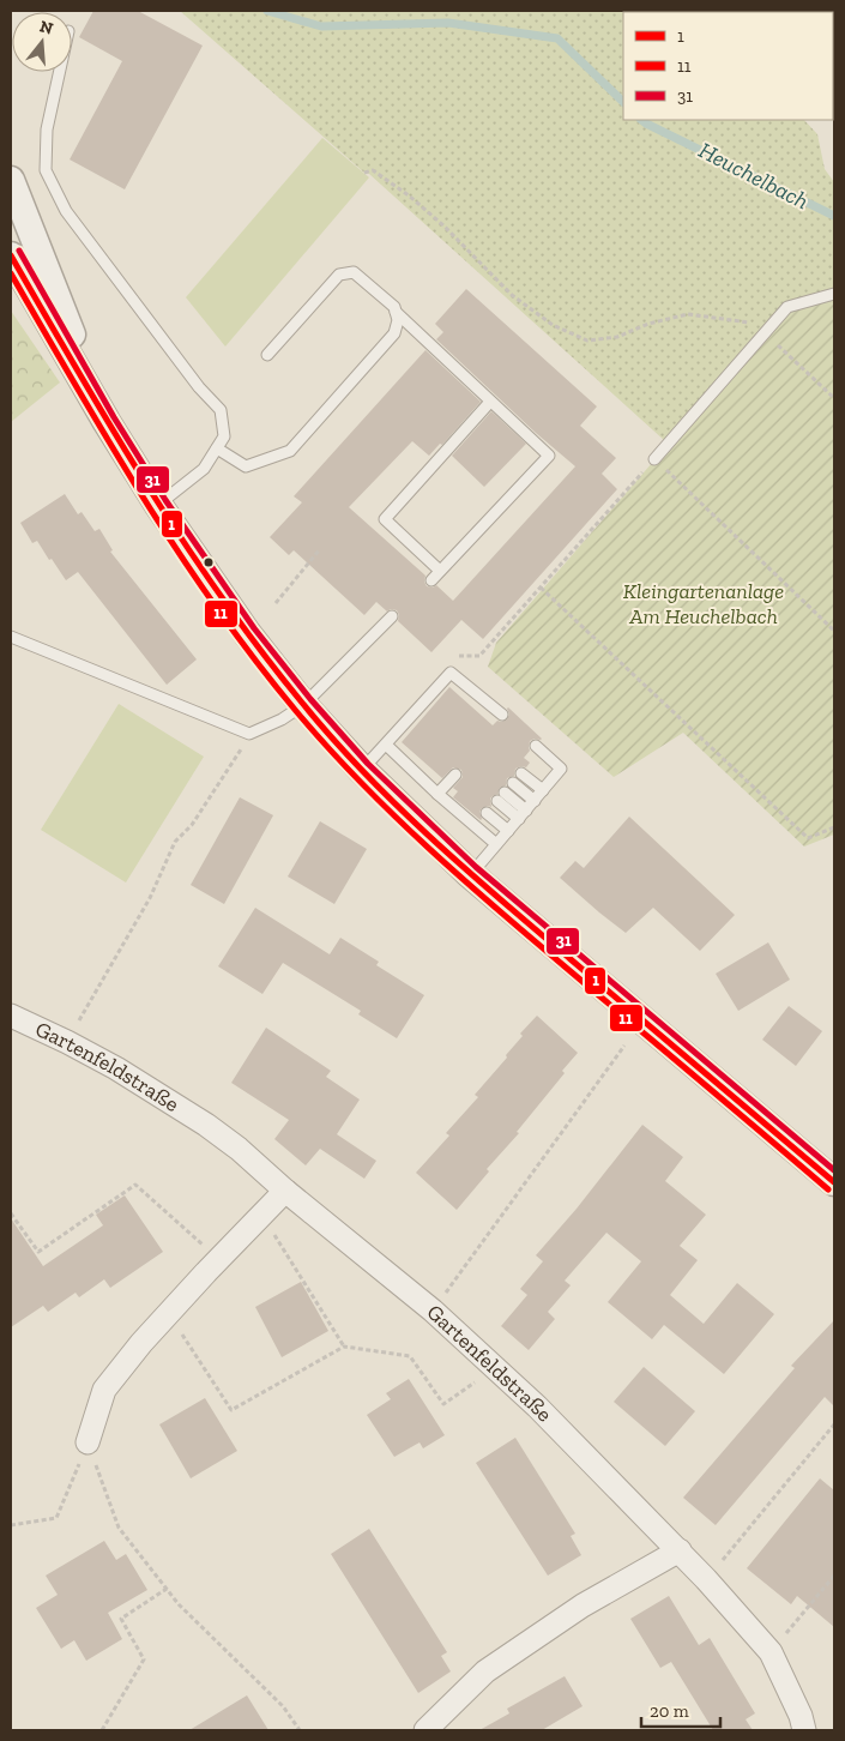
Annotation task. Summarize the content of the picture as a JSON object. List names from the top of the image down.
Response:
{
  "streets": {
    "street": ["Gartenfeldstraße"]
  },
  "water": ["Heuchelbach"],
  "parks": ["Kleingartenanlage Am Heuchelbach"],
  "lines": ["transit line 31", "transit line 1", "transit line 11"],
  "legend": ["1", "11", "31"],
  "scale_bar": "20 m",
  "north": "top"
}
